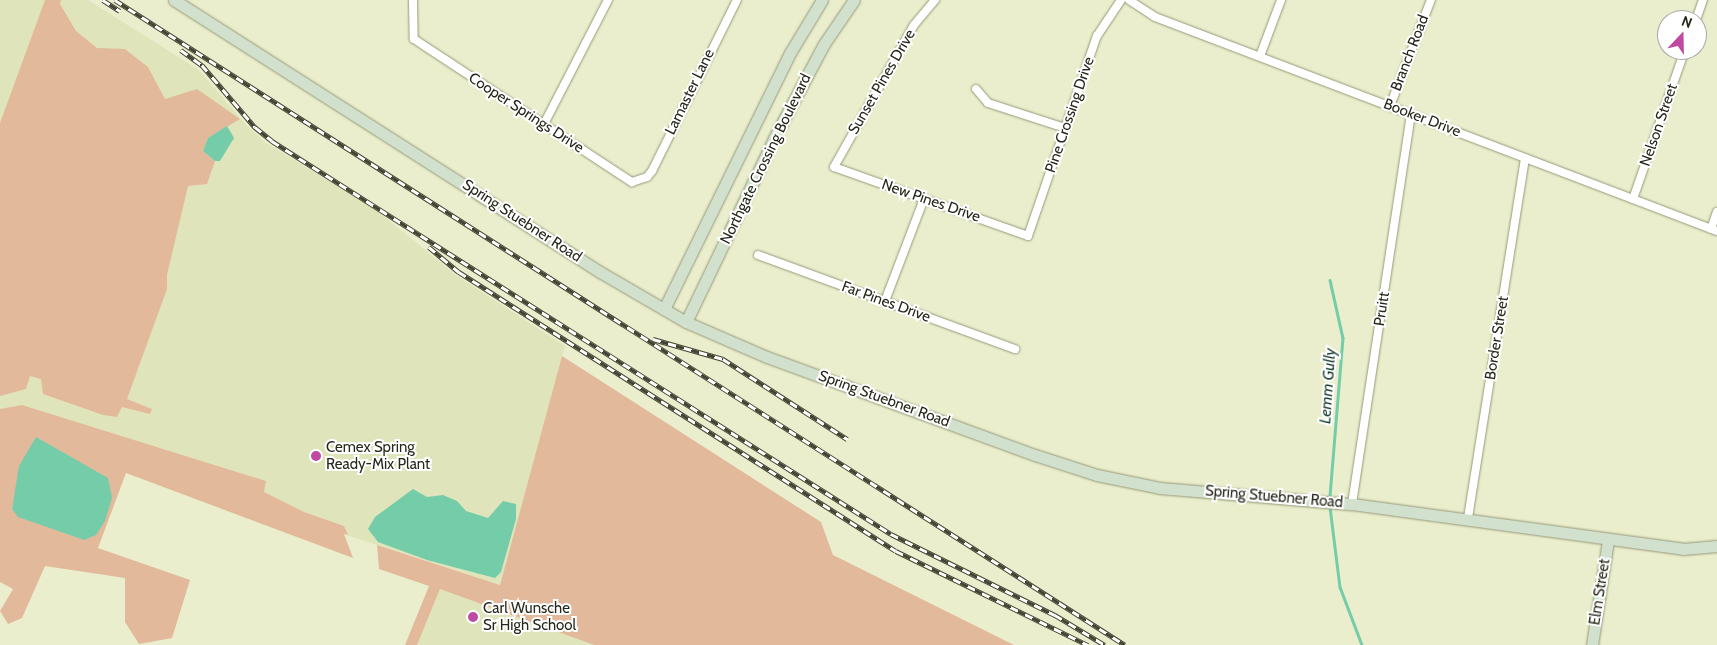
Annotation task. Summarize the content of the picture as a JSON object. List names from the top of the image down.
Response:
{
  "streets": {
    "main road": ["Northgate Crossing Boulevard", "Spring Stuebner Road", "Elm Street"],
    "street": [
      "Branch Road",
      "Sunset Pines Drive",
      "Lamaster Lane",
      "Cooper Springs Drive",
      "Pine Crossing Drive",
      "Booker Drive",
      "Nelson Street",
      "New Pines Drive",
      "Far Pines Drive",
      "Pruitt",
      "Border Street"
    ]
  },
  "crossings": [
    ["Branch Road", "Booker Drive"],
    ["Sunset Pines Drive", "New Pines Drive"],
    ["Lamaster Lane", "Cooper Springs Drive"],
    ["Pine Crossing Drive", "New Pines Drive"],
    ["Booker Drive", "Nelson Street"],
    ["Booker Drive", "Pruitt"],
    ["Booker Drive", "Border Street"],
    ["Northgate Crossing Boulevard", "Spring Stuebner Road"],
    ["Spring Stuebner Road", "Pruitt"],
    ["Spring Stuebner Road", "Border Street"],
    ["Spring Stuebner Road", "Elm Street"]
  ],
  "water": ["Lemm Gully"],
  "places": ["Cemex Spring Ready-Mix Plant", "Carl Wunsche Sr High School"],
  "north": "top"
}
